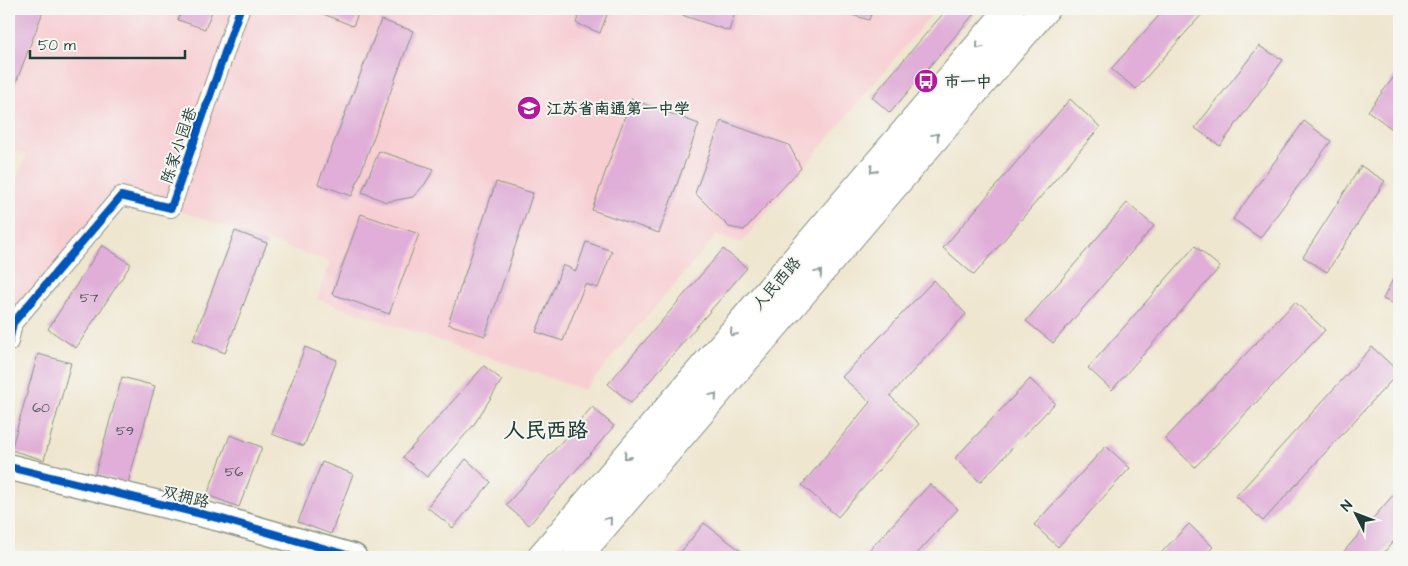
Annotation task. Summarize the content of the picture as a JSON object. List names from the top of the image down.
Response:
{
  "streets": {
    "main road": ["人民西路"],
    "street": ["陈家小园巷", "双拥路"]
  },
  "districts": ["人民西路"],
  "places": {
    "bus stop": ["市一中"],
    "school or university": ["江苏省南通第一中学"]
  },
  "house_numbers": [
    "57",
    "60",
    "59",
    "56"
  ],
  "scale_bar": "50 m",
  "north": "top left"
}
